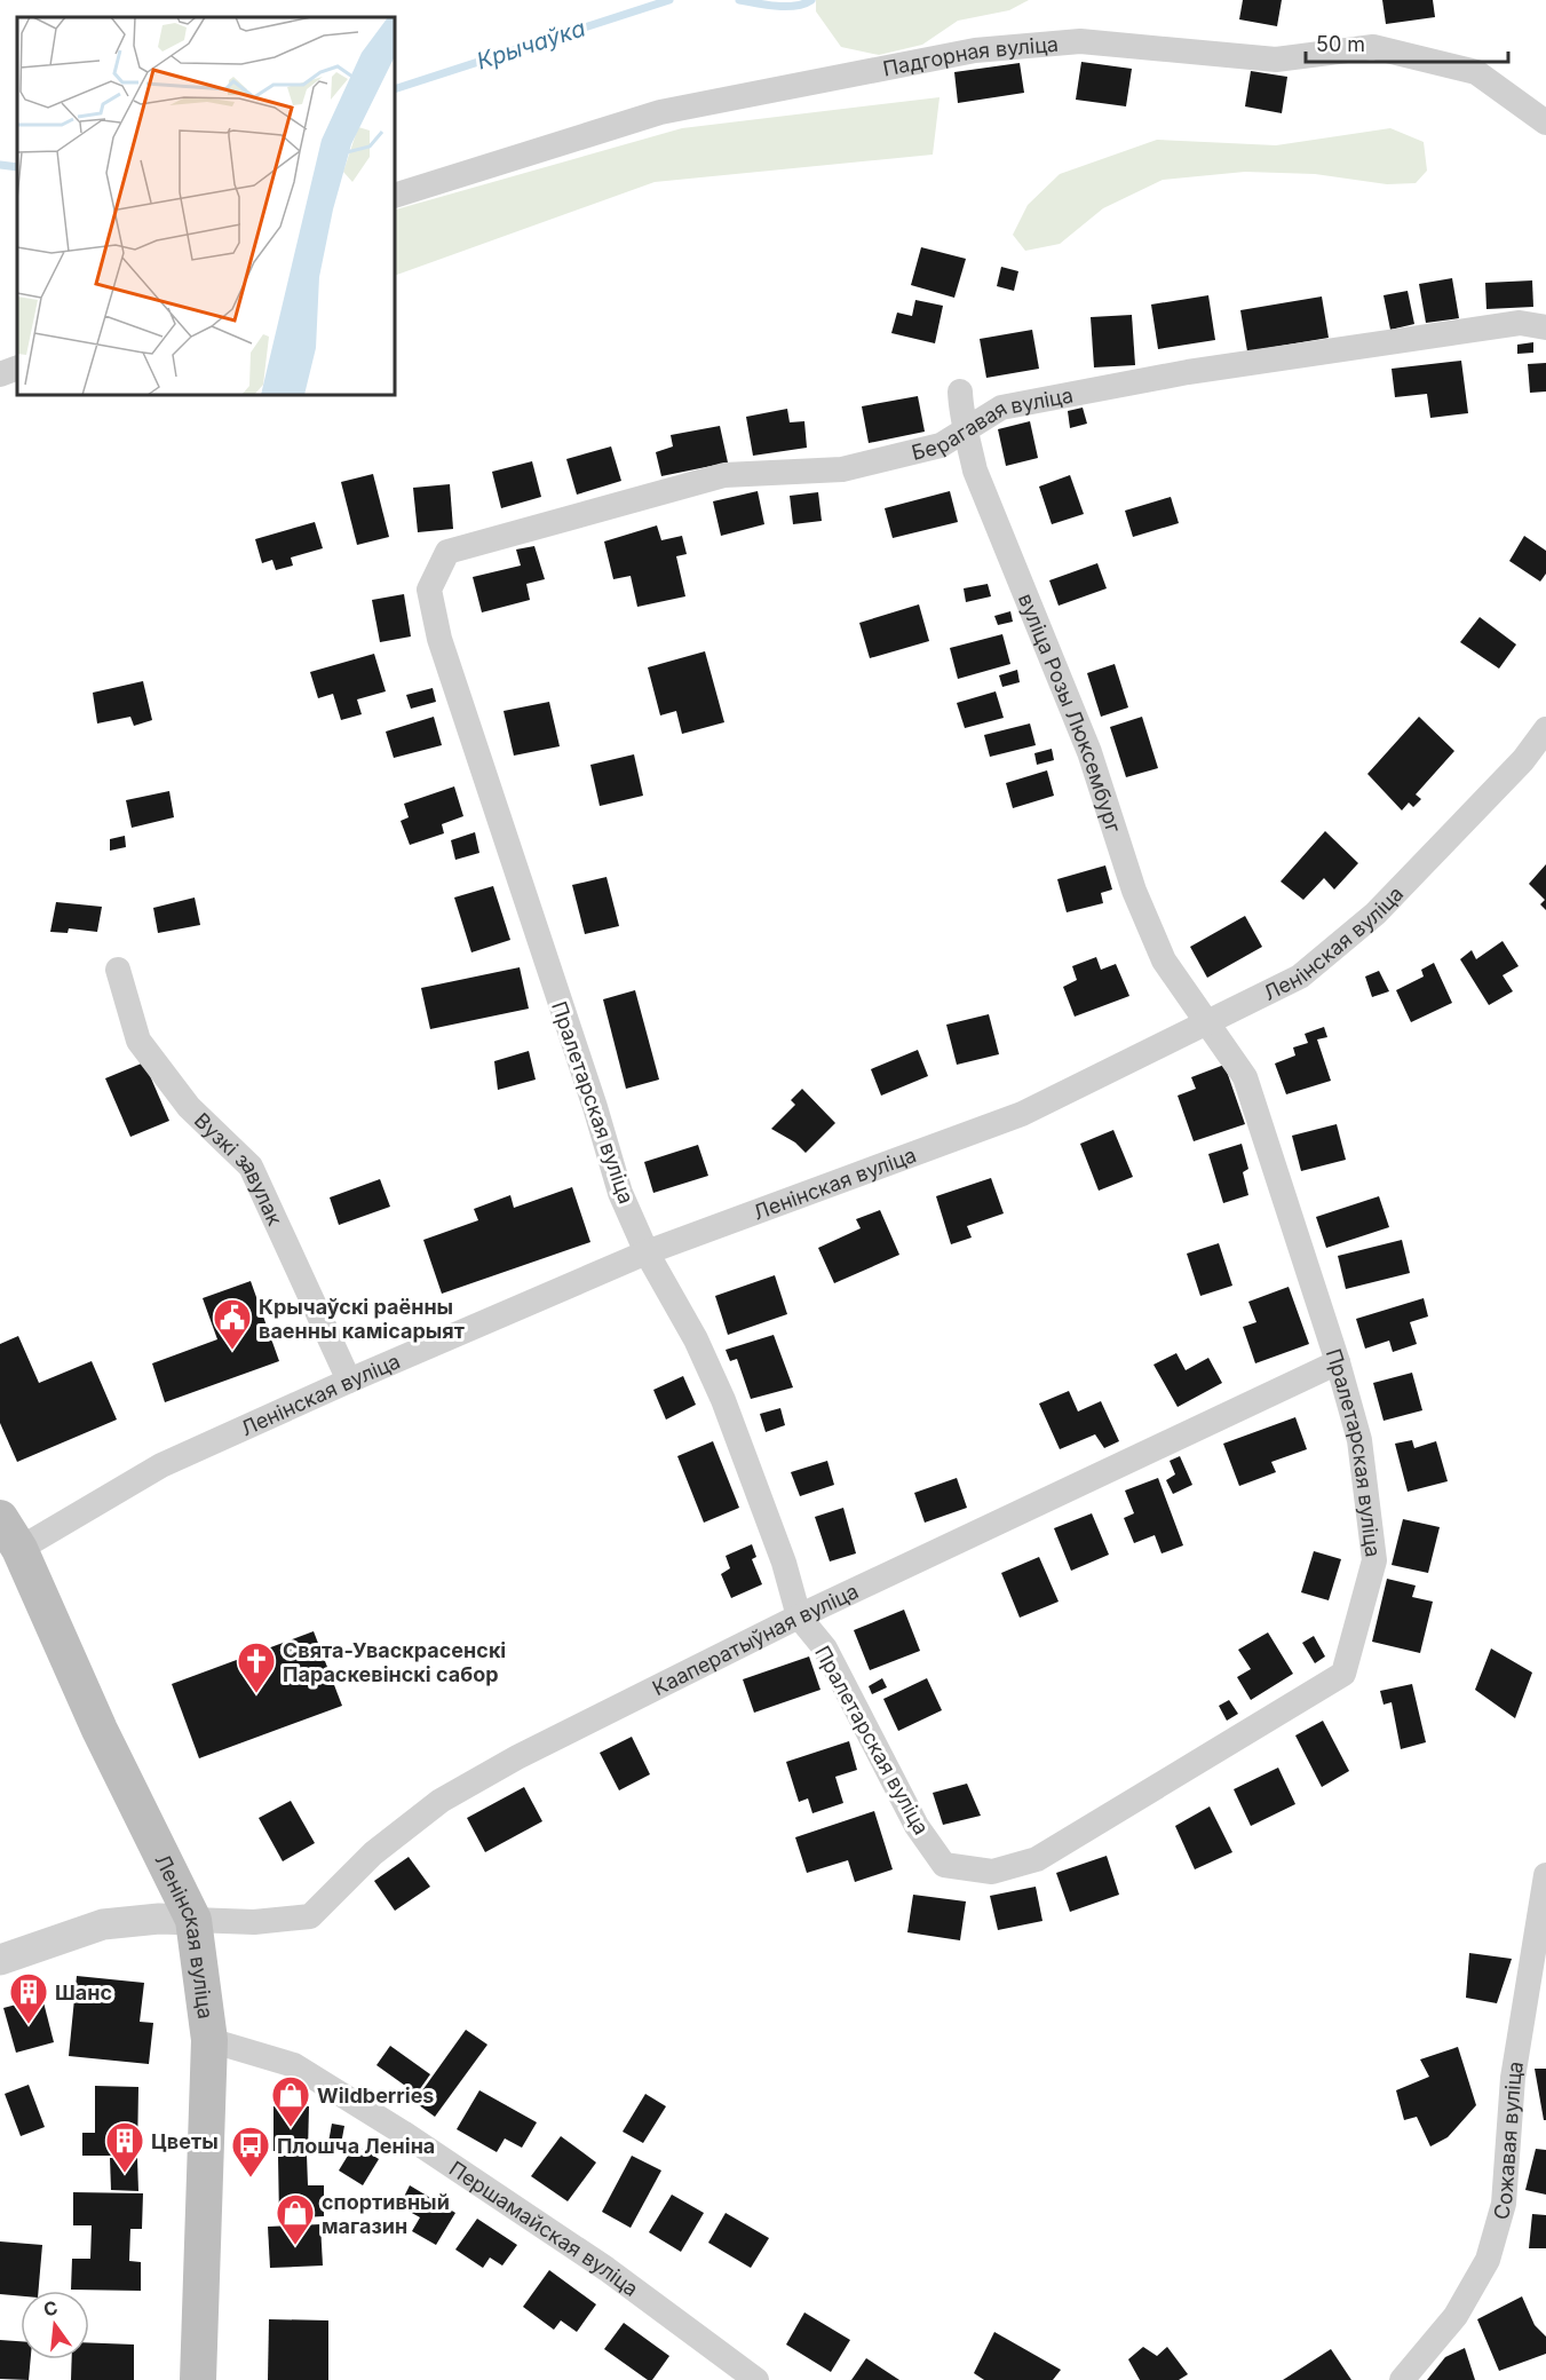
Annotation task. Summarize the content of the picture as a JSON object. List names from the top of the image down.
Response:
{
  "streets": {
    "main road": ["Ленінская вуліца"],
    "street": [
      "Падгорная вуліца",
      "Берагавая вуліца",
      "вуліца Розы Люксембург",
      "Пралетарская вуліца",
      "Вузкі завулак",
      "Кааператыўная вуліца",
      "Сожавая вуліца",
      "Першамайская вуліца"
    ]
  },
  "crossings": [
    ["Берагавая вуліца", "вуліца Розы Люксембург"],
    ["Берагавая вуліца", "Пралетарская вуліца"],
    ["вуліца Розы Люксембург", "Ленінская вуліца"],
    ["вуліца Розы Люксембург", "Пралетарская вуліца"],
    ["Ленінская вуліца", "Пралетарская вуліца"],
    ["Ленінская вуліца", "Вузкі завулак"],
    ["Ленінская вуліца", "Кааператыўная вуліца"],
    ["Ленінская вуліца", "Першамайская вуліца"],
    ["Пралетарская вуліца", "Кааператыўная вуліца"]
  ],
  "water": ["Крычаўка"],
  "places": {
    "public building": ["Крычаўскі раённы ваенны камісарыят"],
    "church": ["Свята-Уваскрасенскі Параскевінскі сабор"],
    "building": ["Шанс", "Цветы"],
    "shop": ["Wildberries", "спортивный магазин"],
    "bus stop": ["Плошча Леніна"]
  },
  "scale_bar": "50 m",
  "north": "top"
}
